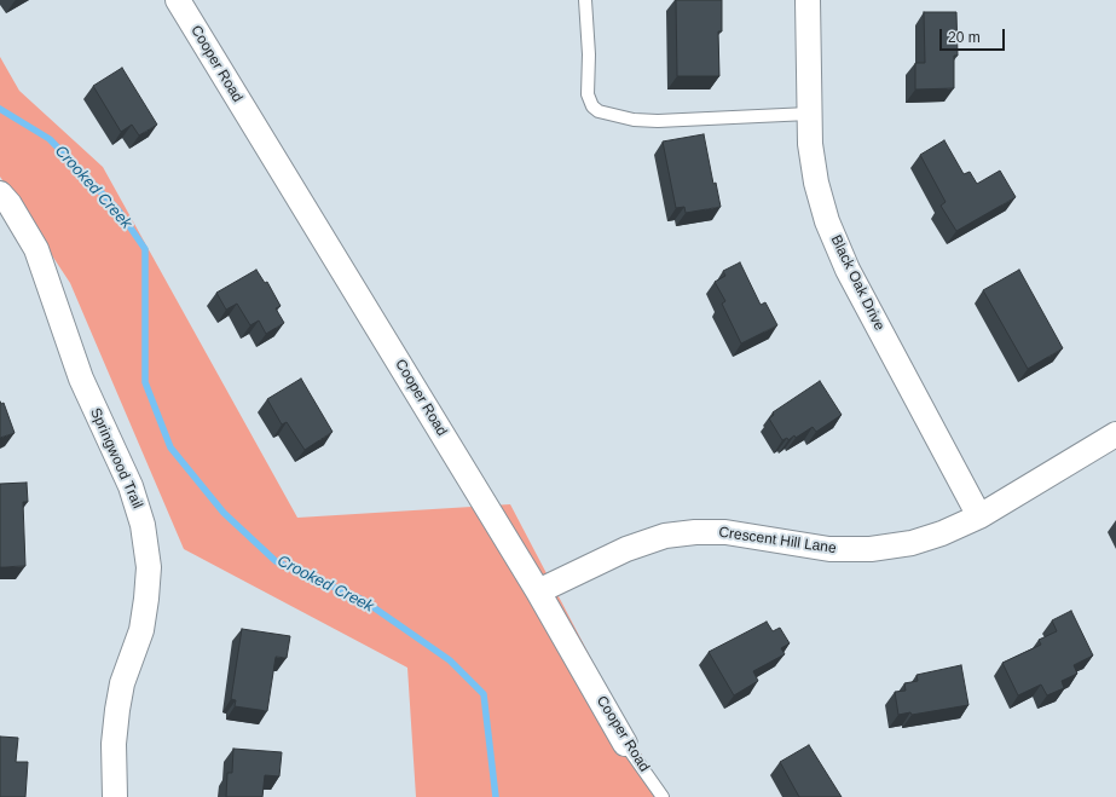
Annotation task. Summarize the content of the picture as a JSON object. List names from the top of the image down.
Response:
{
  "streets": {
    "street": [
      "Cooper Road",
      "Black Oak Drive",
      "Springwood Trail",
      "Crescent Hill Lane"
    ]
  },
  "crossings": [
    ["Cooper Road", "Crescent Hill Lane"],
    ["Black Oak Drive", "Crescent Hill Lane"]
  ],
  "water": ["Crooked Creek"],
  "scale_bar": "20 m"
}
